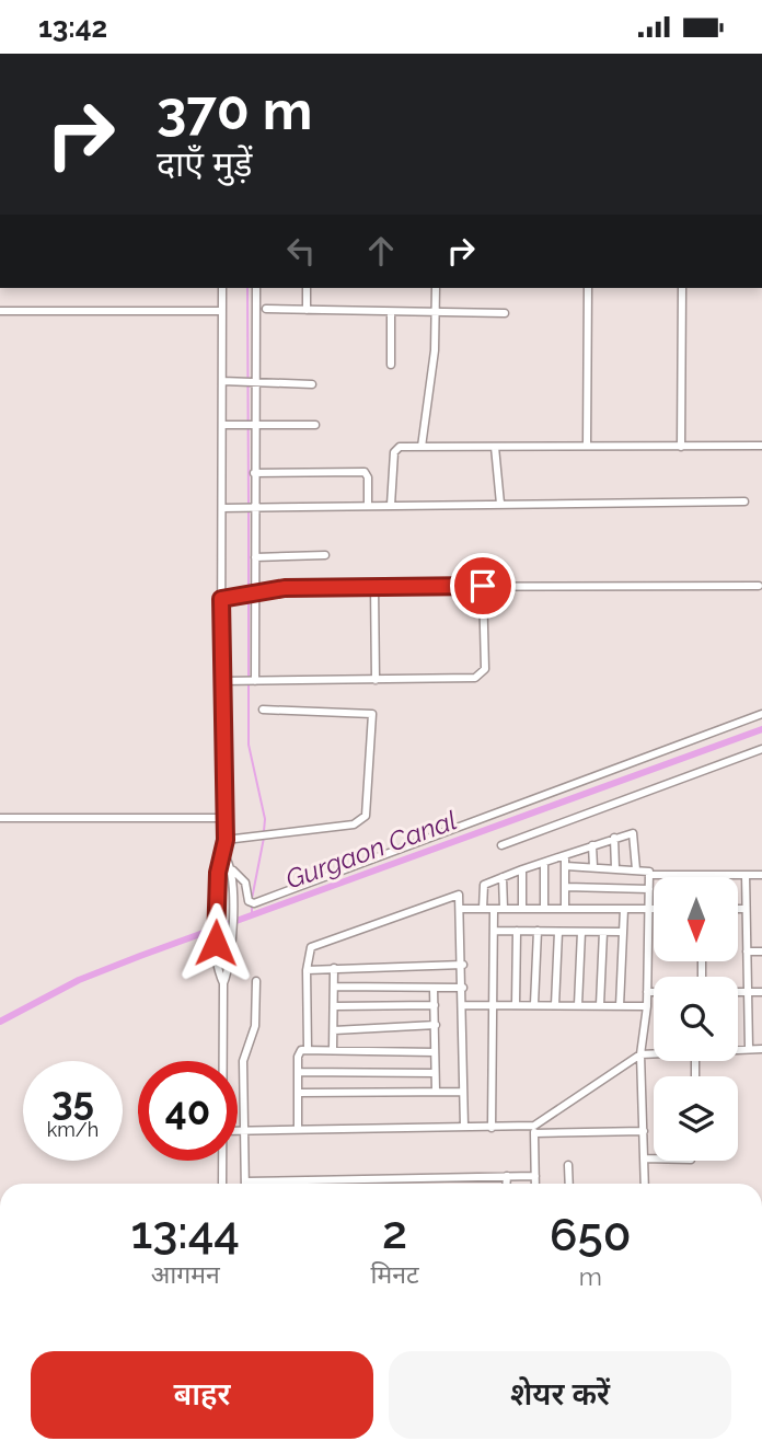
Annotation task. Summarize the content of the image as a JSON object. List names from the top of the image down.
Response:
{
  "water": ["Gurgaon Canal"],
  "north": "bottom",
  "page": {
    "status": "13:42",
    "turn": ["370 m", "दाएँ मुड़ें"],
    "speed": "35 km/h",
    "limit": "40",
    "eta": [
      "13:44",
      "आगमन",
      "2",
      "मिनट",
      "650",
      "m"
    ],
    "buttons": ["बाहर", "शेयर करें"]
  }
}
